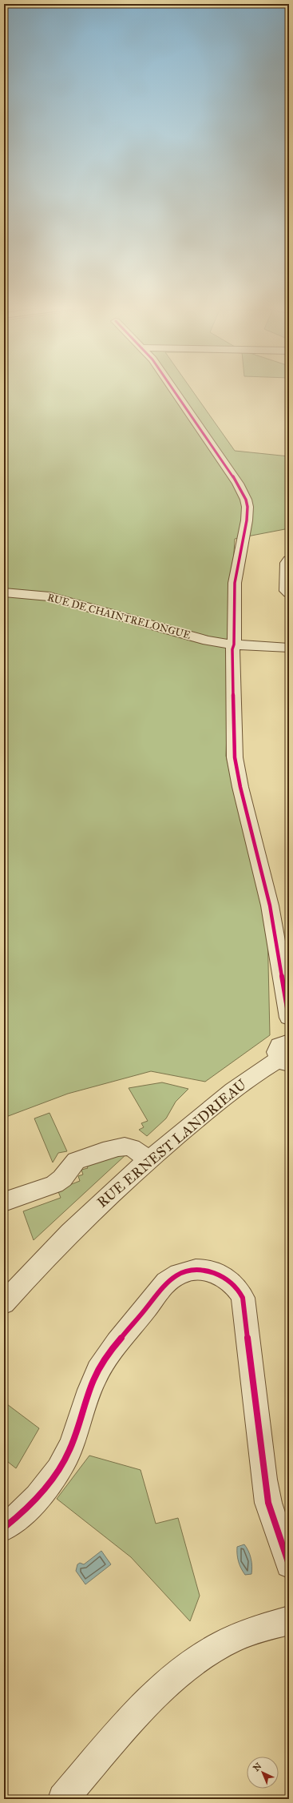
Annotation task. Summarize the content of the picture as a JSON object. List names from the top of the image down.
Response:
{
  "streets": {
    "street": ["RUE DE CHAINTRELONGUE", "RUE ERNEST LANDRIEAU"]
  },
  "north": "top left"
}
